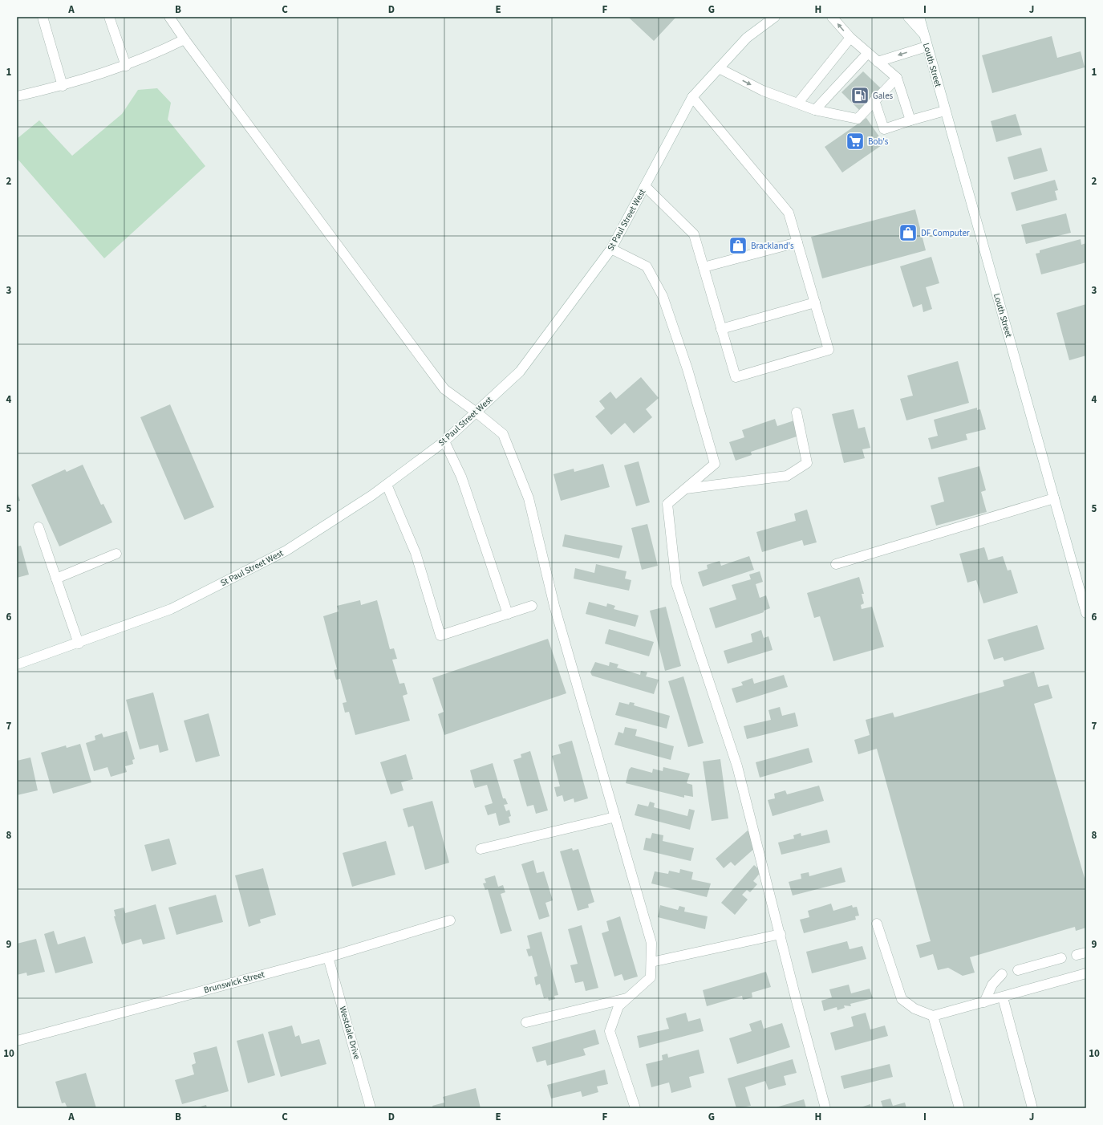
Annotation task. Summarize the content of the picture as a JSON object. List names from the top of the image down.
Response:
{
  "streets": {
    "main road": [
      "Louth Street",
      "St Paul Street West",
      "Brunswick Street",
      "Westdale Drive"
    ]
  },
  "crossings": [
    ["Brunswick Street", "Westdale Drive"]
  ],
  "places": {
    "fuel station": ["Gales"],
    "supermarket": ["Bob's"],
    "shop": ["DF Computer", "Brackland's"]
  },
  "grid": {
    "columns": [
      "A",
      "B",
      "C",
      "D",
      "E",
      "F",
      "G",
      "H",
      "I",
      "J"
    ],
    "rows": [
      "1",
      "2",
      "3",
      "4",
      "5",
      "6",
      "7",
      "8",
      "9",
      "10"
    ]
  }
}
